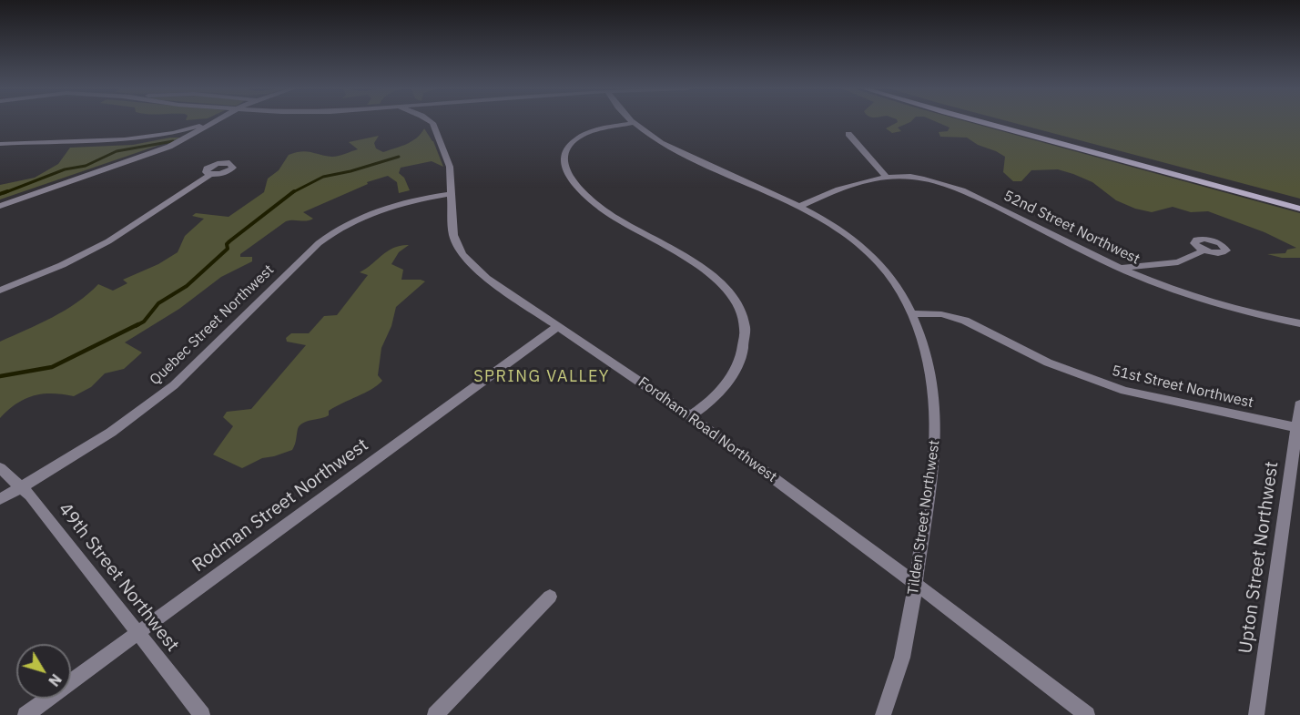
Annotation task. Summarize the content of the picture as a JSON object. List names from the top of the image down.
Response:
{
  "streets": {
    "street": [
      "52nd Street Northwest",
      "Quebec Street Northwest",
      "51st Street Northwest",
      "Fordham Road Northwest",
      "Rodman Street Northwest",
      "Tilden Street Northwest",
      "Upton Street Northwest",
      "49th Street Northwest"
    ]
  },
  "crossings": [
    ["Quebec Street Northwest", "Fordham Road Northwest"],
    ["Quebec Street Northwest", "49th Street Northwest"],
    ["51st Street Northwest", "Tilden Street Northwest"],
    ["51st Street Northwest", "Upton Street Northwest"],
    ["Fordham Road Northwest", "Rodman Street Northwest"],
    ["Fordham Road Northwest", "Tilden Street Northwest"],
    ["Rodman Street Northwest", "49th Street Northwest"]
  ],
  "districts": ["SPRING VALLEY"],
  "north": "bottom right"
}
